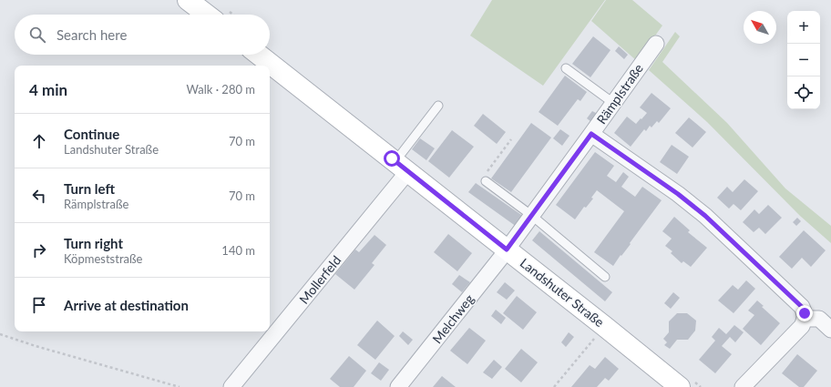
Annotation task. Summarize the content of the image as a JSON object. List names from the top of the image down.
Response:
{
  "streets": {
    "main road": ["Landshuter Straße"],
    "street": ["Rämplstraße", "Mollerfeld", "Melchweg"]
  },
  "crossings": [
    ["Rämplstraße", "Landshuter Straße"],
    ["Rämplstraße", "Melchweg"],
    ["Mollerfeld", "Landshuter Straße"],
    ["Landshuter Straße", "Melchweg"]
  ],
  "north": "top left",
  "page": {
    "map_buttons": ["+", "−"],
    "search": "Search here",
    "heading": ["4 min", "Walk · 280 m"],
    "list": [
      ["Continue", "Landshuter Straße", "70 m"],
      ["Turn left", "Rämplstraße", "70 m"],
      ["Turn right", "Köpmeststraße", "140 m"],
      "Arrive at destination"
    ]
  }
}
